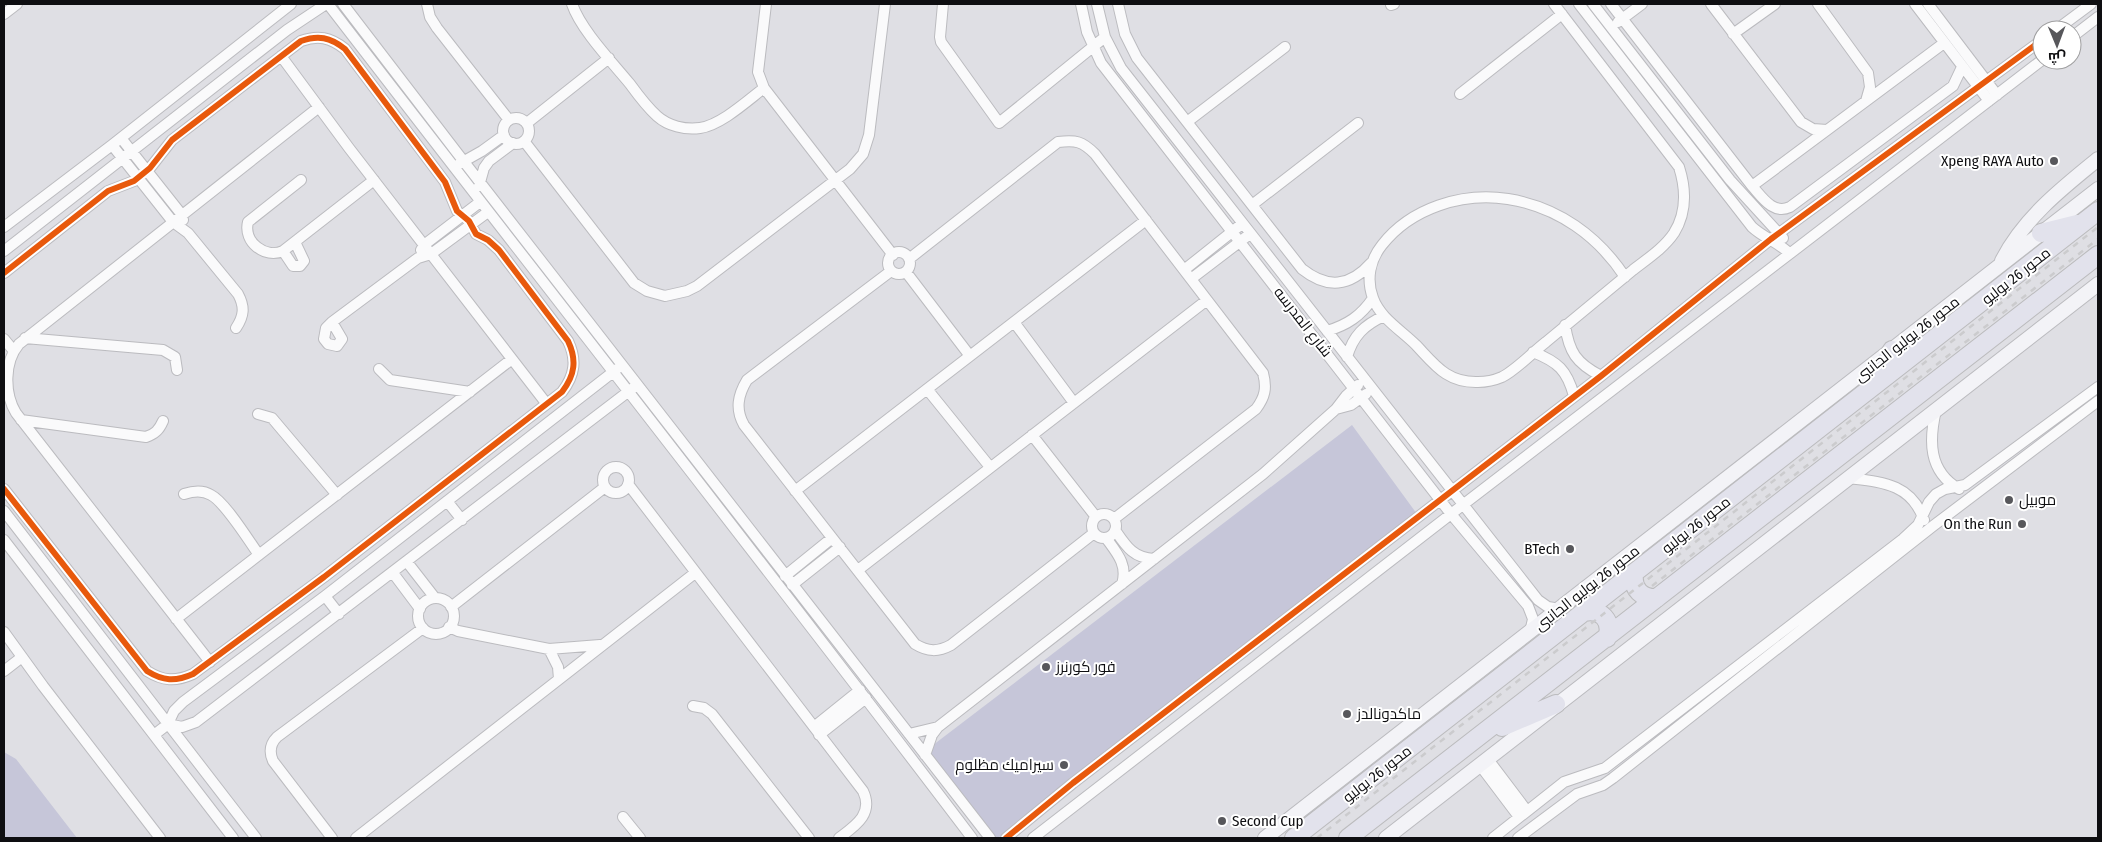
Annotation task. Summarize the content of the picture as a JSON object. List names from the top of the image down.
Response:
{
  "streets": {
    "highway": ["محور 26 يوليو"],
    "main road": ["محور 26 يوليو الجانبى"],
    "street": ["شارع المدرسه"]
  },
  "crossings": [
    ["شارع المدرسه", "محور 26 يوليو الجانبى"]
  ],
  "places": [
    "Xpeng RAYA Auto",
    "موبيل",
    "On the Run",
    "BTech",
    "فور كورنرز",
    "ماكدونالدز",
    "سيراميك مظلوم",
    "Second Cup"
  ],
  "north": "bottom"
}
